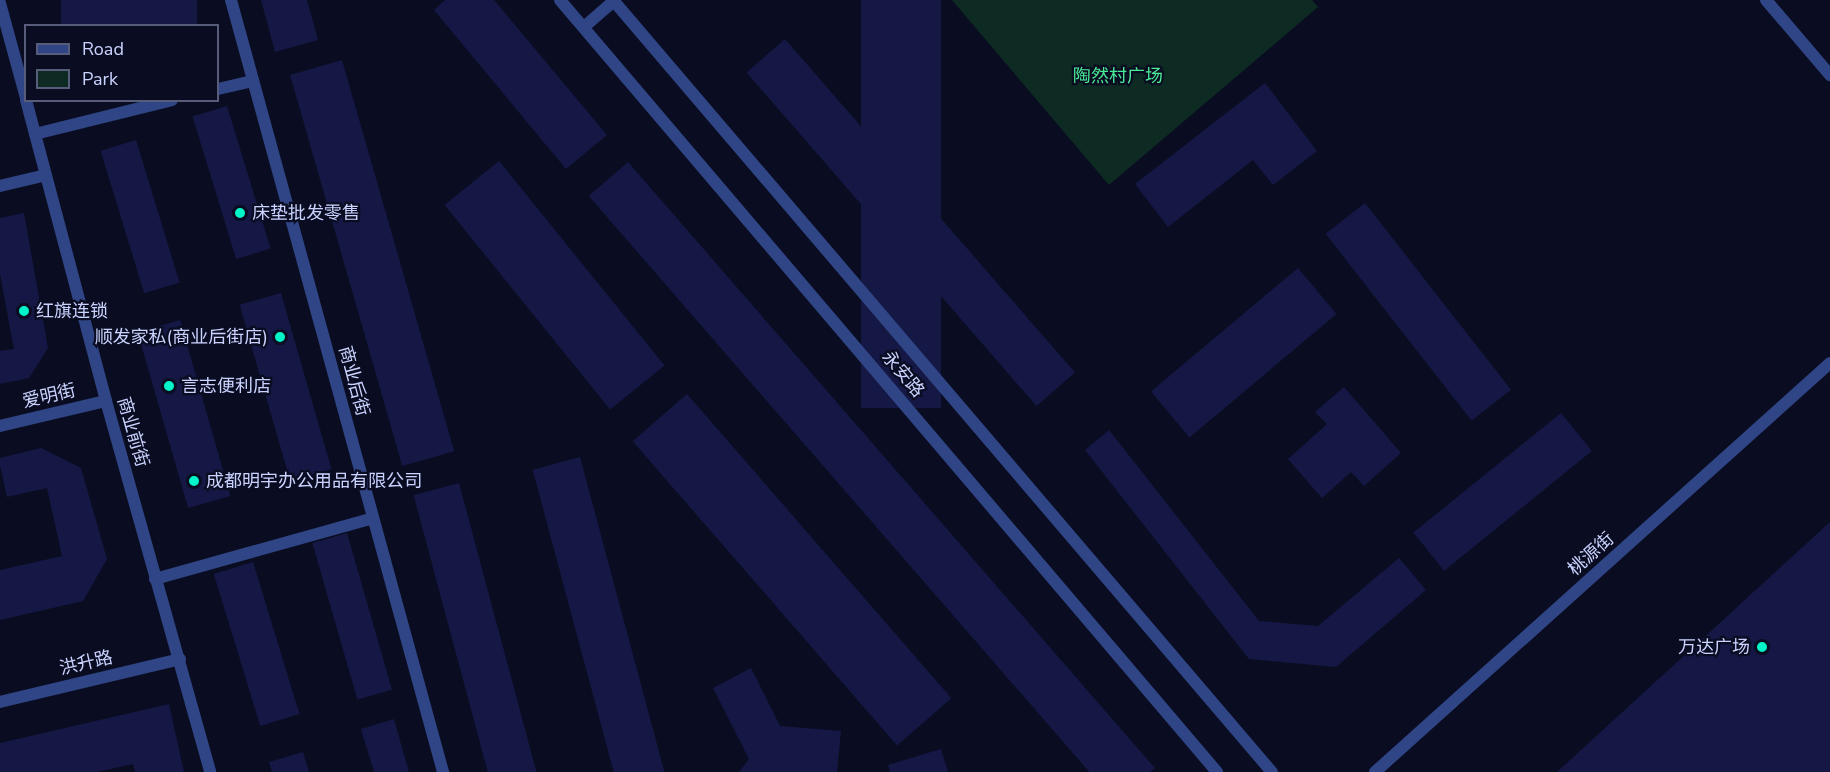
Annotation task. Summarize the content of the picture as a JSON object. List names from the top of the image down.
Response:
{
  "streets": {
    "street": [
      "永安路",
      "商业后街",
      "爱明街",
      "商业前街",
      "桃源街",
      "洪升路"
    ]
  },
  "crossings": [
    ["爱明街", "商业前街"],
    ["商业前街", "洪升路"]
  ],
  "parks": ["陶然村广场"],
  "places": [
    "床垫批发零售",
    "红旗连锁",
    "顺发家私(商业后街店)",
    "言志便利店",
    "成都明宇办公用品有限公司",
    "万达广场"
  ],
  "legend": ["Road", "Park"]
}
